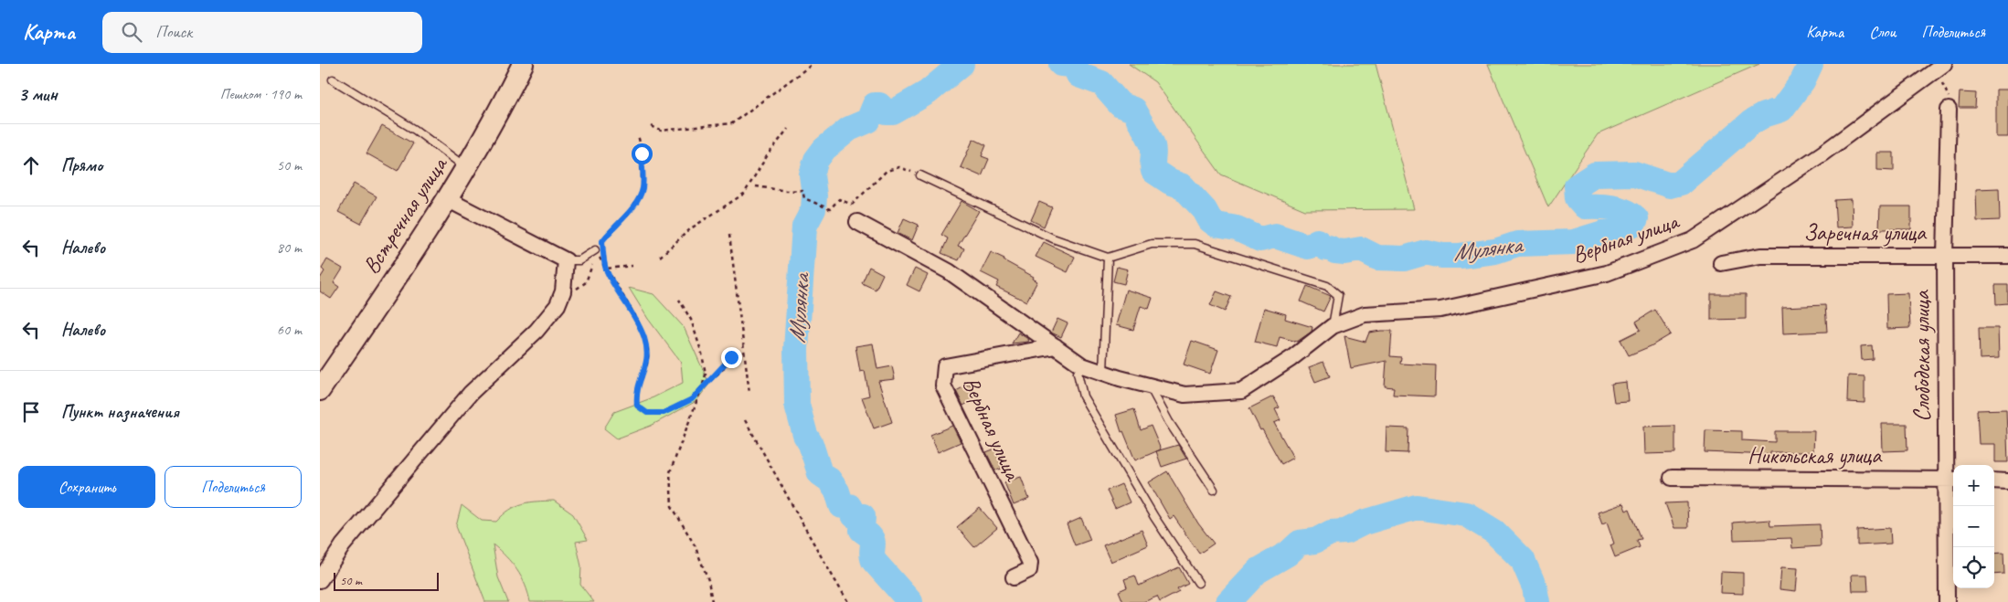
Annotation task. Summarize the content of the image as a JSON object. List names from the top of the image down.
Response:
{
  "streets": {
    "main road": ["Встречная улица"],
    "street": [
      "Заречная улица",
      "Вербная улица",
      "Слободская улица",
      "Никольская улица"
    ]
  },
  "crossings": [
    ["Заречная улица", "Слободская улица"],
    ["Слободская улица", "Никольская улица"]
  ],
  "water": ["Мулянка"],
  "scale_bar": "50 m",
  "page": {
    "header": "Карта",
    "search": "Поиск",
    "nav": ["Карта", "Слои", "Поделиться"],
    "heading": ["3 мин", "Пешком · 190 m"],
    "list": [
      ["Прямо", "50 m"],
      ["Налево", "80 m"],
      ["Налево", "60 m"],
      "Пункт назначения"
    ],
    "buttons": ["Сохранить", "Поделиться"],
    "map_buttons": ["+", "−"],
    "scale": "50 m"
  }
}
